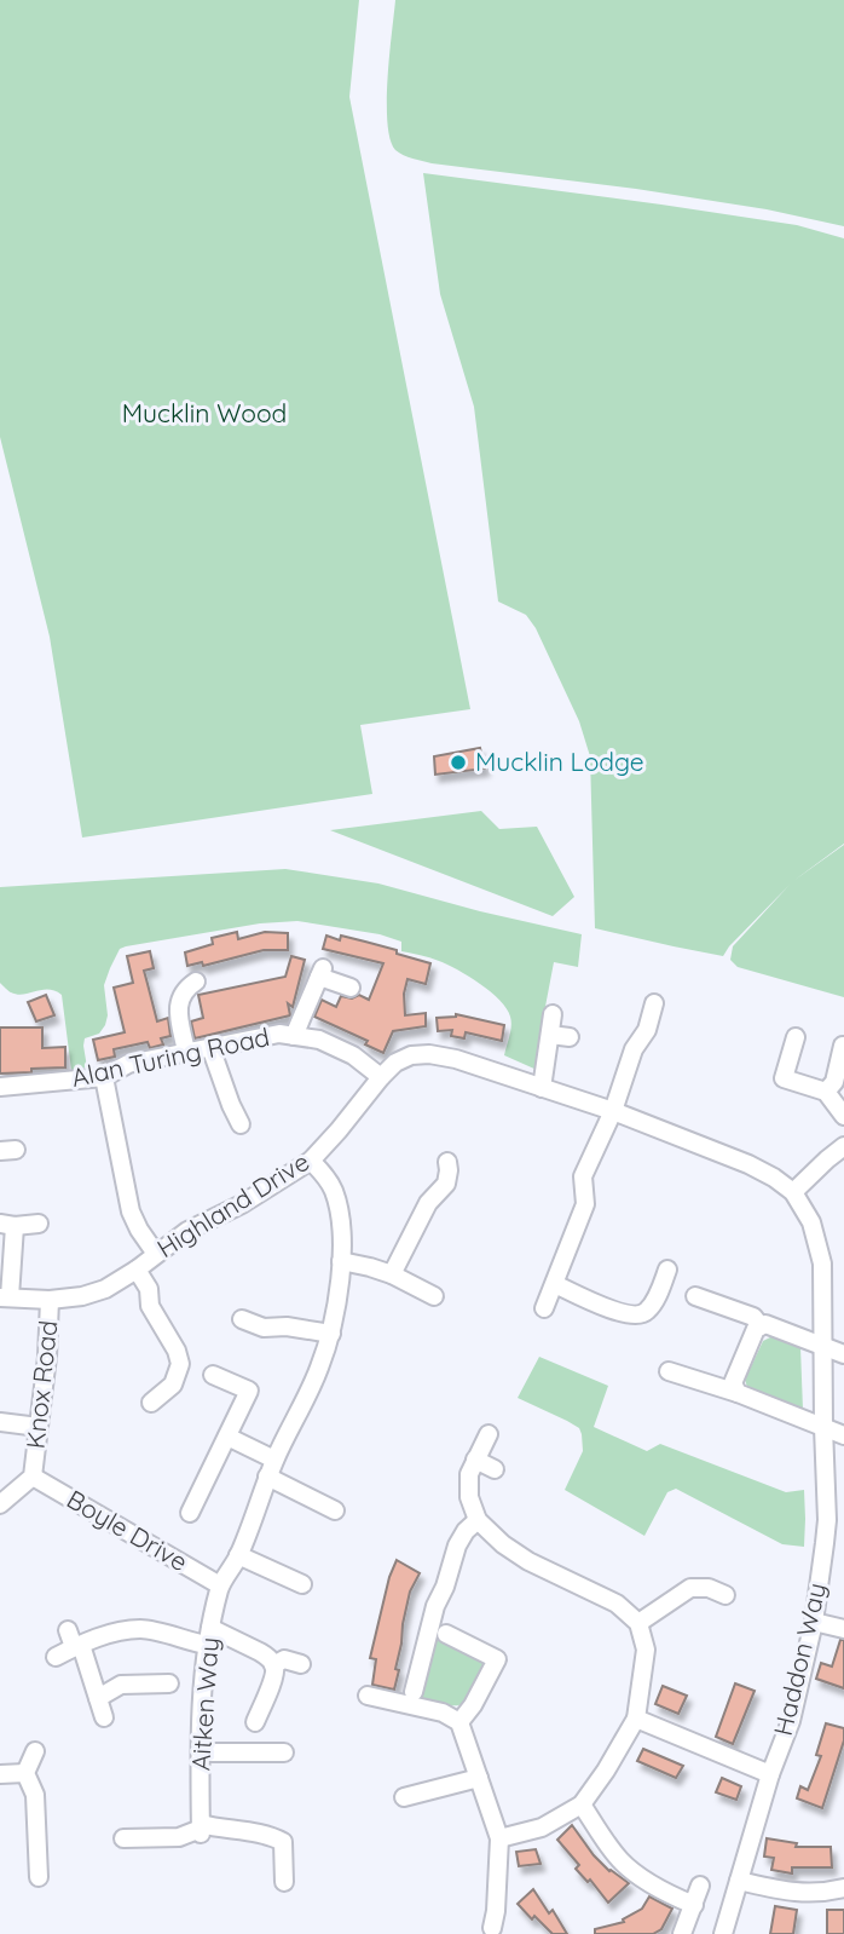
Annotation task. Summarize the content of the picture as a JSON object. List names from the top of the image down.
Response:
{
  "streets": {
    "street": [
      "Alan Turing Road",
      "Highland Drive",
      "Knox Road",
      "Boyle Drive",
      "Haddon Way",
      "Aitken Way"
    ]
  },
  "crossings": [
    ["Alan Turing Road", "Highland Drive"],
    ["Highland Drive", "Knox Road"],
    ["Highland Drive", "Haddon Way"],
    ["Highland Drive", "Aitken Way"],
    ["Knox Road", "Boyle Drive"],
    ["Boyle Drive", "Aitken Way"]
  ],
  "parks": ["Mucklin Wood"],
  "places": ["Mucklin Lodge"]
}
